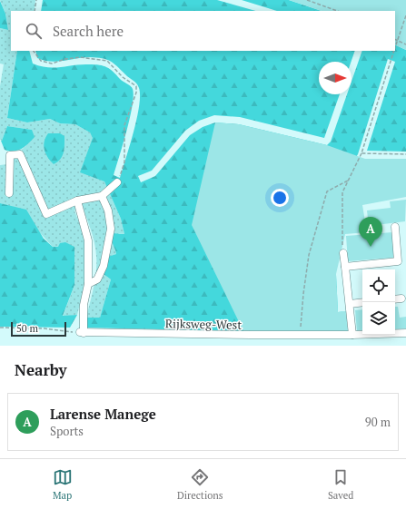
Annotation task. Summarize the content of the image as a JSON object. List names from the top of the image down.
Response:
{
  "streets": {
    "street": ["Rijksweg-West"]
  },
  "scale_bar": "50 m",
  "north": "right",
  "page": {
    "search": "Search here",
    "pins": "A",
    "scale": "50 m",
    "heading": "Nearby",
    "list": [
      {
        "mark": "A",
        "name": "Larense Manege",
        "note": "Sports",
        "value": "90 m"
      }
    ],
    "nav": ["Map", "Directions", "Saved"]
  }
}
